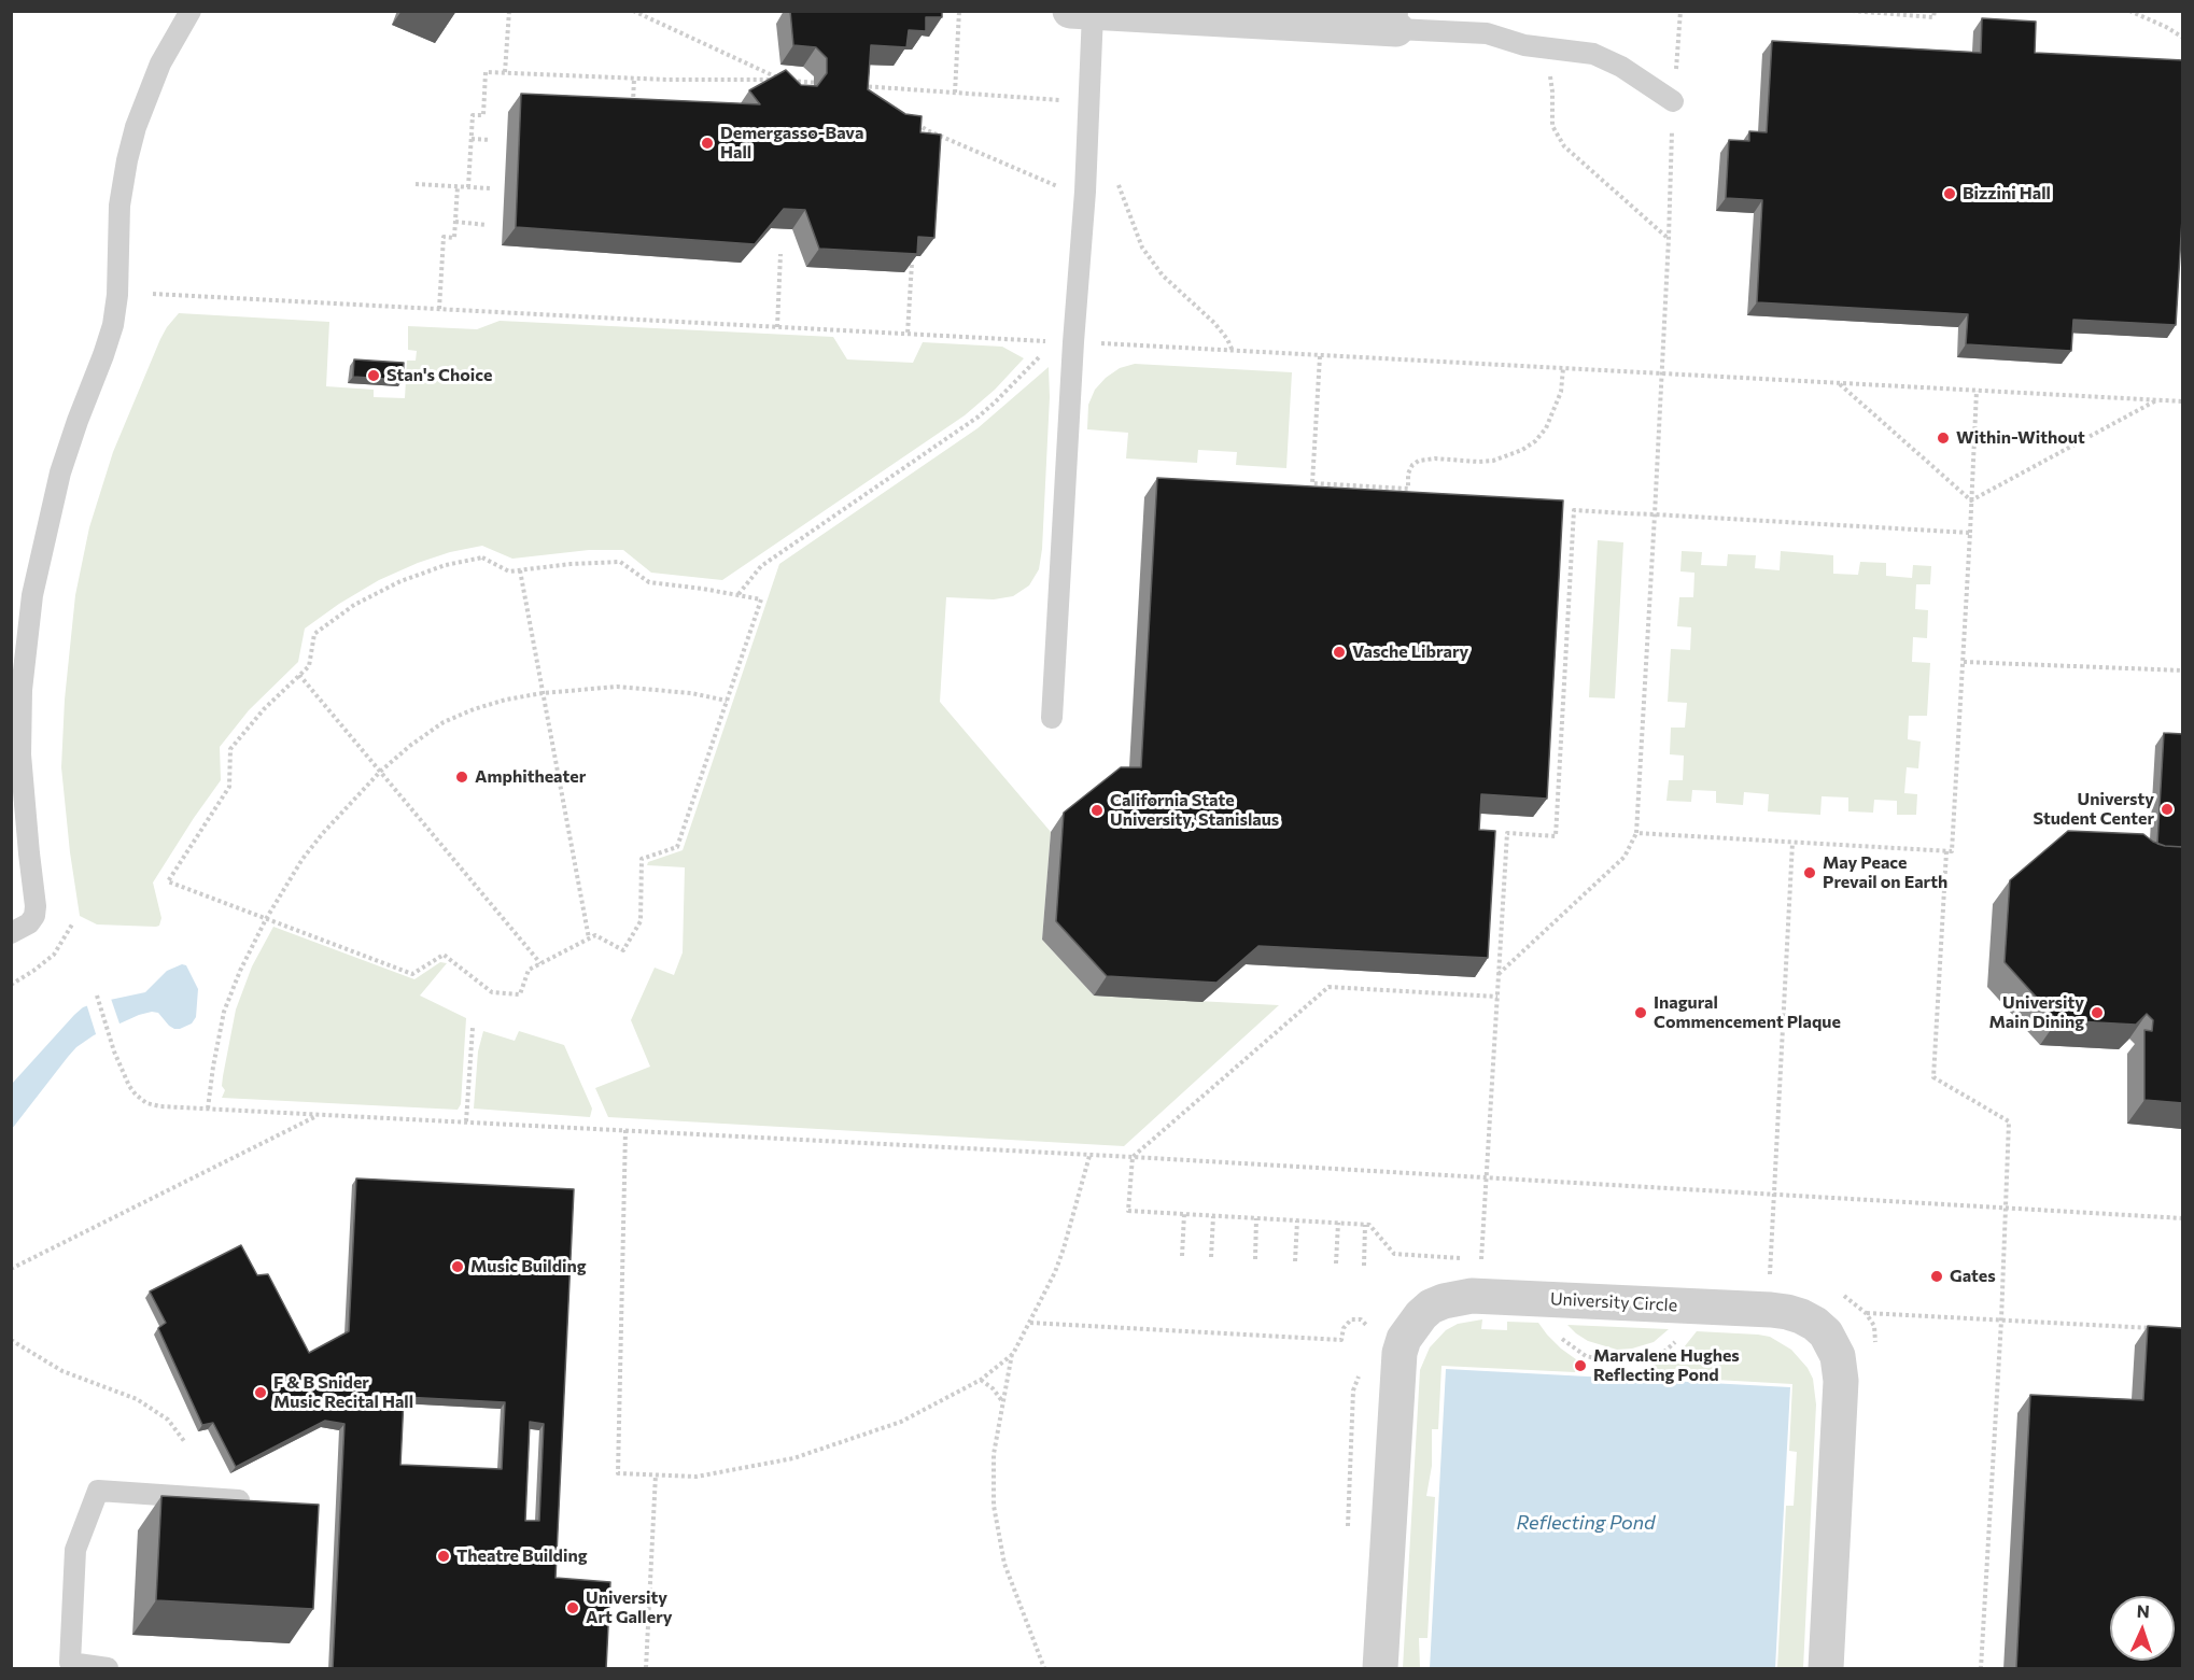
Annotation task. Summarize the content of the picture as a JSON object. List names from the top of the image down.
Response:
{
  "streets": {
    "street": ["University Circle"]
  },
  "water": ["Reflecting Pond"],
  "places": [
    "Demergasso-Bava Hall",
    "Bizzini Hall",
    "Stan's Choice",
    "Within-Without",
    "Vasche Library",
    "Amphitheater",
    "Universty Student Center",
    "California State University, Stanislaus",
    "May Peace Prevail on Earth",
    "Inagural Commencement Plaque",
    "University Main Dining",
    "Music Building",
    "Gates",
    "Marvalene Hughes Reflecting Pond",
    "F & B Snider Music Recital Hall",
    "Theatre Building",
    "University Art Gallery"
  ],
  "north": "top"
}
